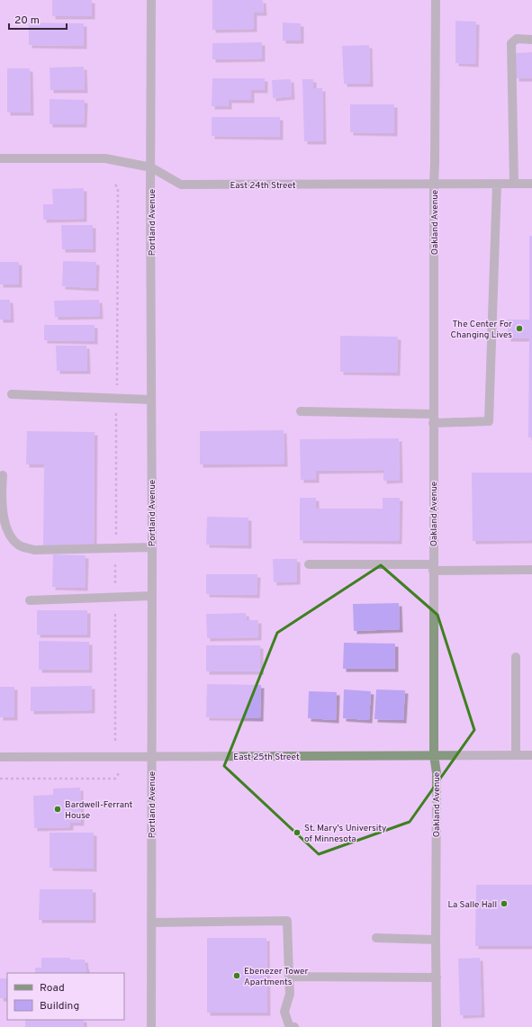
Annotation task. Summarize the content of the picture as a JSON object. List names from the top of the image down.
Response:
{
  "streets": {
    "street": [
      "East 24th Street",
      "Portland Avenue",
      "Oakland Avenue",
      "East 25th Street"
    ]
  },
  "crossings": [
    ["East 24th Street", "Portland Avenue"],
    ["East 24th Street", "Oakland Avenue"],
    ["Portland Avenue", "East 25th Street"],
    ["Oakland Avenue", "East 25th Street"]
  ],
  "places": [
    "The Center For Changing Lives",
    "Bardwell-Ferrant House",
    "St. Mary's University of Minnesota",
    "La Salle Hall",
    "Ebenezer Tower Apartments"
  ],
  "legend": ["Road", "Building"],
  "scale_bar": "20 m"
}
